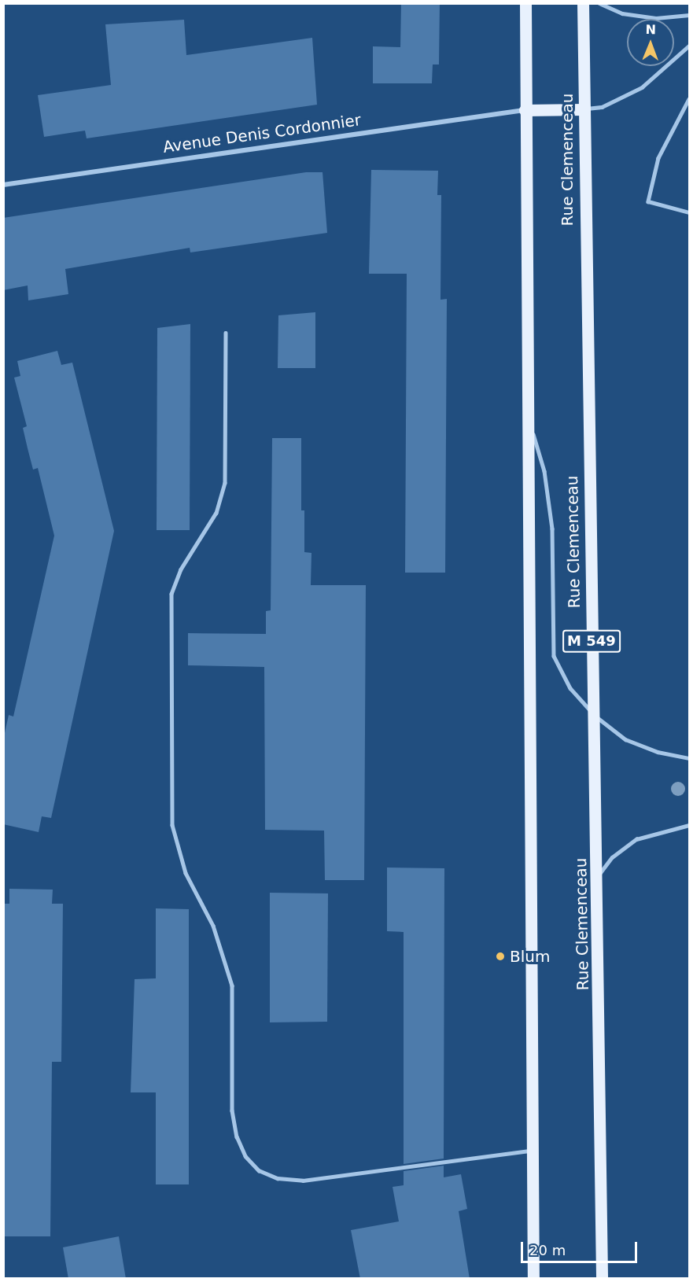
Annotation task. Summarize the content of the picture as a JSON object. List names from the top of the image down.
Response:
{
  "streets": {
    "main road": ["Rue Clemenceau", "M 549"],
    "street": ["Avenue Denis Cordonnier"]
  },
  "places": ["Blum"],
  "scale_bar": "20 m",
  "north": "top"
}
